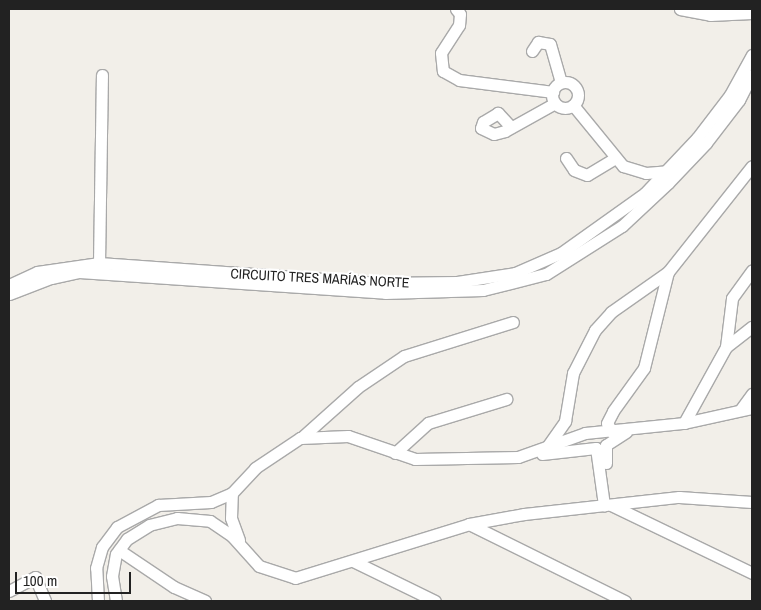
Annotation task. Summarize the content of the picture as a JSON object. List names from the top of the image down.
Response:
{
  "streets": {
    "street": ["CIRCUITO TRES MARÍAS NORTE"]
  },
  "scale_bar": "100 m"
}
